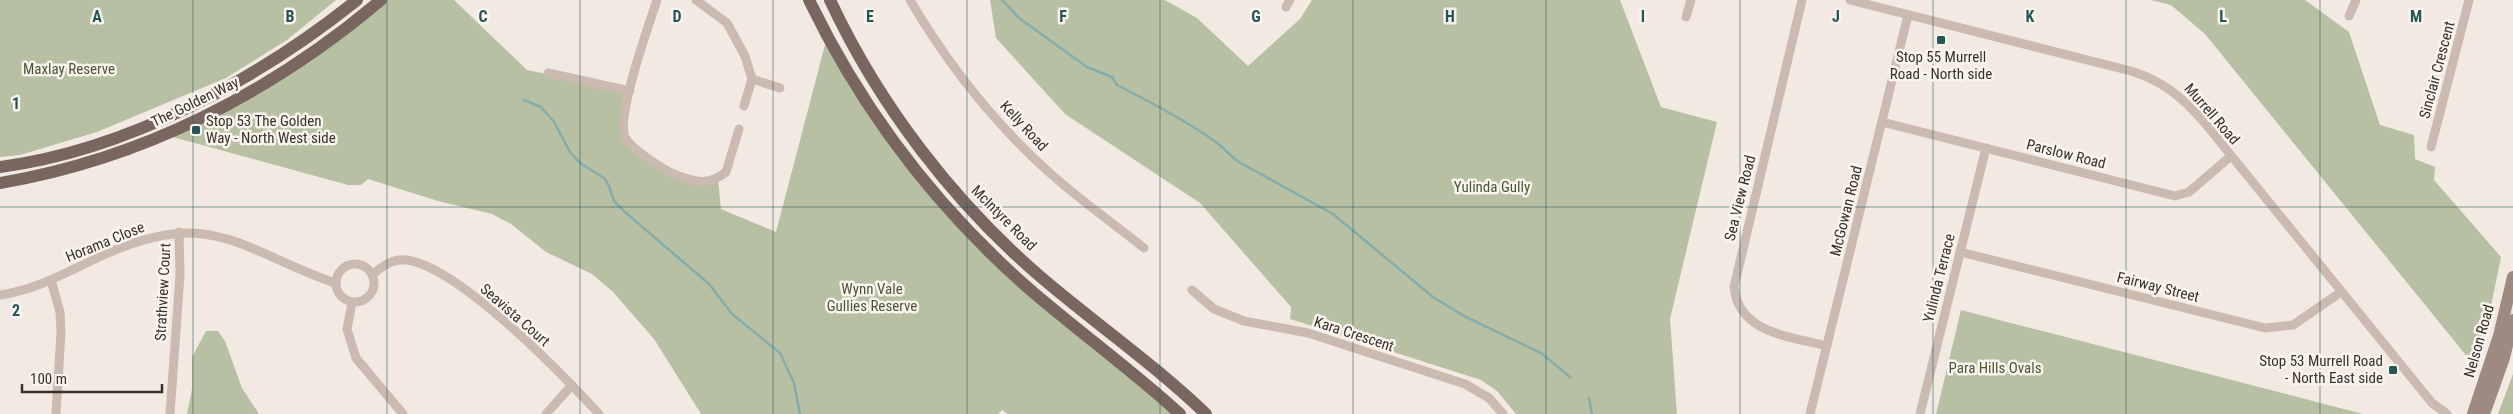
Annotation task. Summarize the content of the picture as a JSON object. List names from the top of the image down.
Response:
{
  "streets": {
    "main road": ["The Golden Way", "McIntyre Road", "Nelson Road"],
    "street": [
      "Sinclair Crescent",
      "Murrell Road",
      "Kelly Road",
      "Parslow Road",
      "Sea View Road",
      "McGowan Road",
      "Horama Close",
      "Yulinda Terrace",
      "Fairway Street",
      "Strathview Court",
      "Seavista Court",
      "Kara Crescent"
    ]
  },
  "crossings": [
    ["Murrell Road", "Parslow Road"],
    ["Murrell Road", "McGowan Road"],
    ["Murrell Road", "Fairway Street"],
    ["Parslow Road", "McGowan Road"],
    ["Parslow Road", "Yulinda Terrace"],
    ["Sea View Road", "McGowan Road"],
    ["Horama Close", "Strathview Court"],
    ["Horama Close", "Seavista Court"],
    ["Yulinda Terrace", "Fairway Street"]
  ],
  "parks": [
    "Maxlay Reserve",
    "Yulinda Gully",
    "Wynn Vale Gullies Reserve",
    "Para Hills Ovals"
  ],
  "places": {
    "transit": ["Stop 55 Murrell Road - North side", "Stop 53 The Golden Way - North West side", "Stop 53 Murrell Road - North East side"]
  },
  "scale_bar": "100 m",
  "grid": {
    "columns": [
      "A",
      "B",
      "C",
      "D",
      "E",
      "F",
      "G",
      "H",
      "I",
      "J",
      "K",
      "L",
      "M"
    ],
    "rows": ["1", "2"]
  }
}
